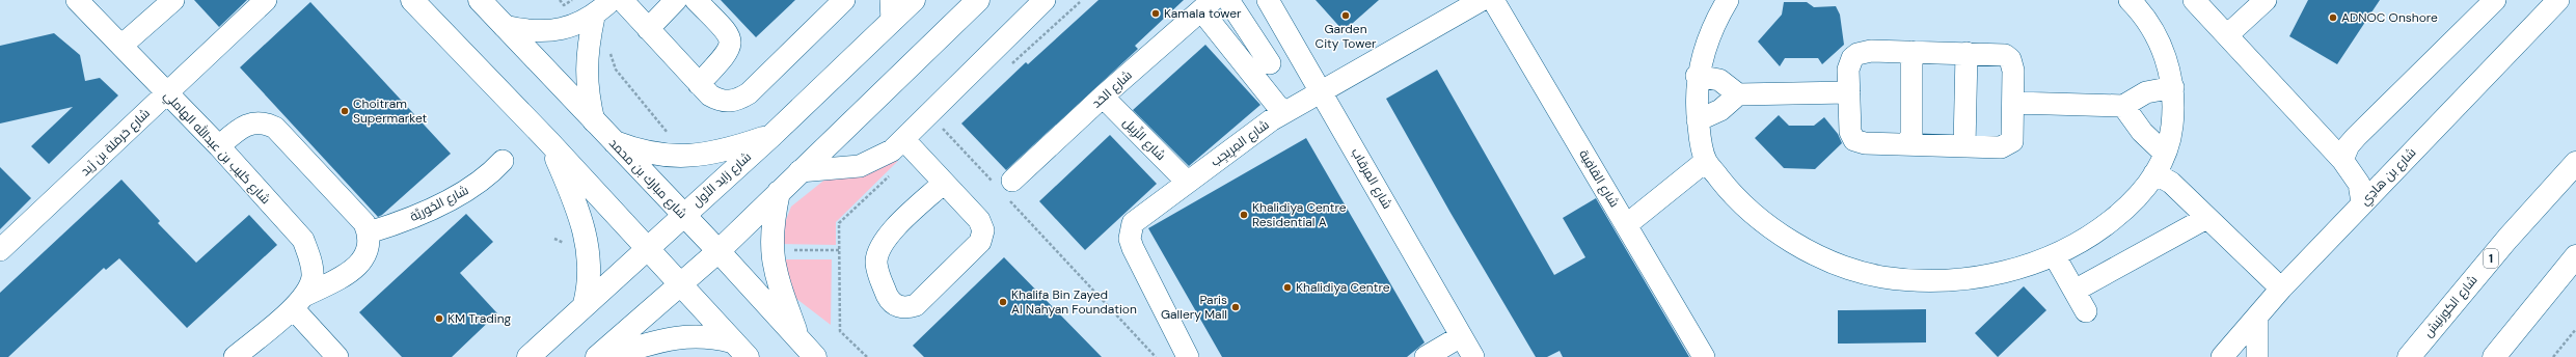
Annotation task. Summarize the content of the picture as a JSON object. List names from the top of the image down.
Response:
{
  "streets": {
    "main road": [
      "شارع مبارك بن محمد",
      "شارع زايد الأول",
      "1",
      "شارع الكورنيش"
    ],
    "street": [
      "شارع الحَد",
      "شارع الزِّبِيل",
      "شارع حَرمَلة بن زَيد",
      "شارع المِرِيجِب",
      "شارع كليب بن عبدالله الهاملي",
      "شارع بن هادِي",
      "شارع المِرقاب",
      "شارع القافِية",
      "شارع الحُوريَّة"
    ]
  },
  "crossings": [
    ["شارع الحَد", "شارع الزِّبِيل"],
    ["شارع الزِّبِيل", "شارع المِرِيجِب"],
    ["شارع حَرمَلة بن زَيد", "شارع كليب بن عبدالله الهاملي"],
    ["شارع المِرِيجِب", "شارع المِرقاب"],
    ["شارع مبارك بن محمد", "شارع زايد الأول"]
  ],
  "places": [
    "Kamala tower",
    "Garden City Tower",
    "ADNOC Onshore",
    "Choitram Supermarket",
    "Khalidiya Centre Residential A",
    "Khalidiya Centre",
    "Khalifa Bin Zayed Al Nahyan Foundation",
    "Paris Gallery Mall",
    "KM Trading"
  ]
}
